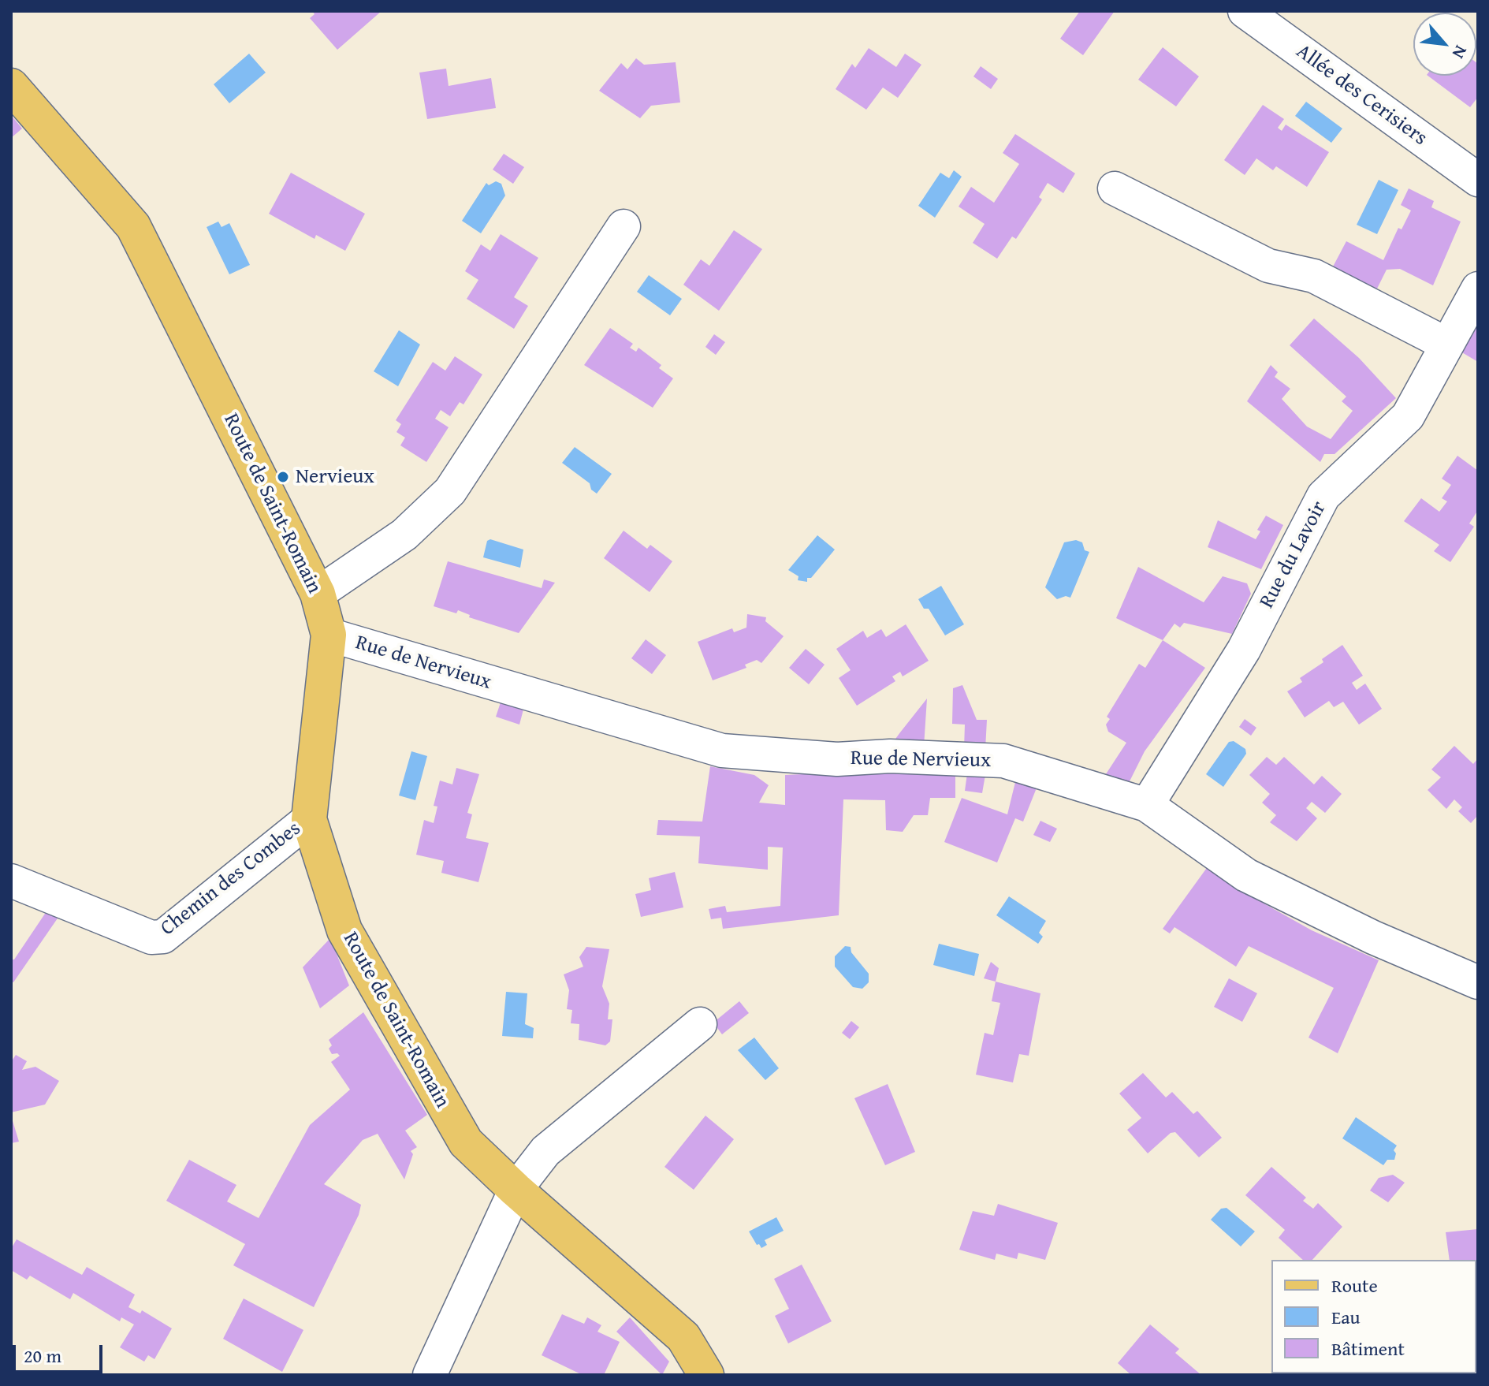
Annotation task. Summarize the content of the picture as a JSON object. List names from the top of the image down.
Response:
{
  "streets": {
    "main road": ["Route de Saint-Romain"],
    "street": [
      "Allée des Cerisiers",
      "Rue du Lavoir",
      "Rue de Nervieux",
      "Chemin des Combes"
    ]
  },
  "crossings": [
    ["Route de Saint-Romain", "Rue de Nervieux"],
    ["Route de Saint-Romain", "Chemin des Combes"],
    ["Rue du Lavoir", "Rue de Nervieux"]
  ],
  "places": ["Nervieux"],
  "legend": ["Route", "Eau", "Bâtiment"],
  "scale_bar": "20 m",
  "north": "bottom right"
}
